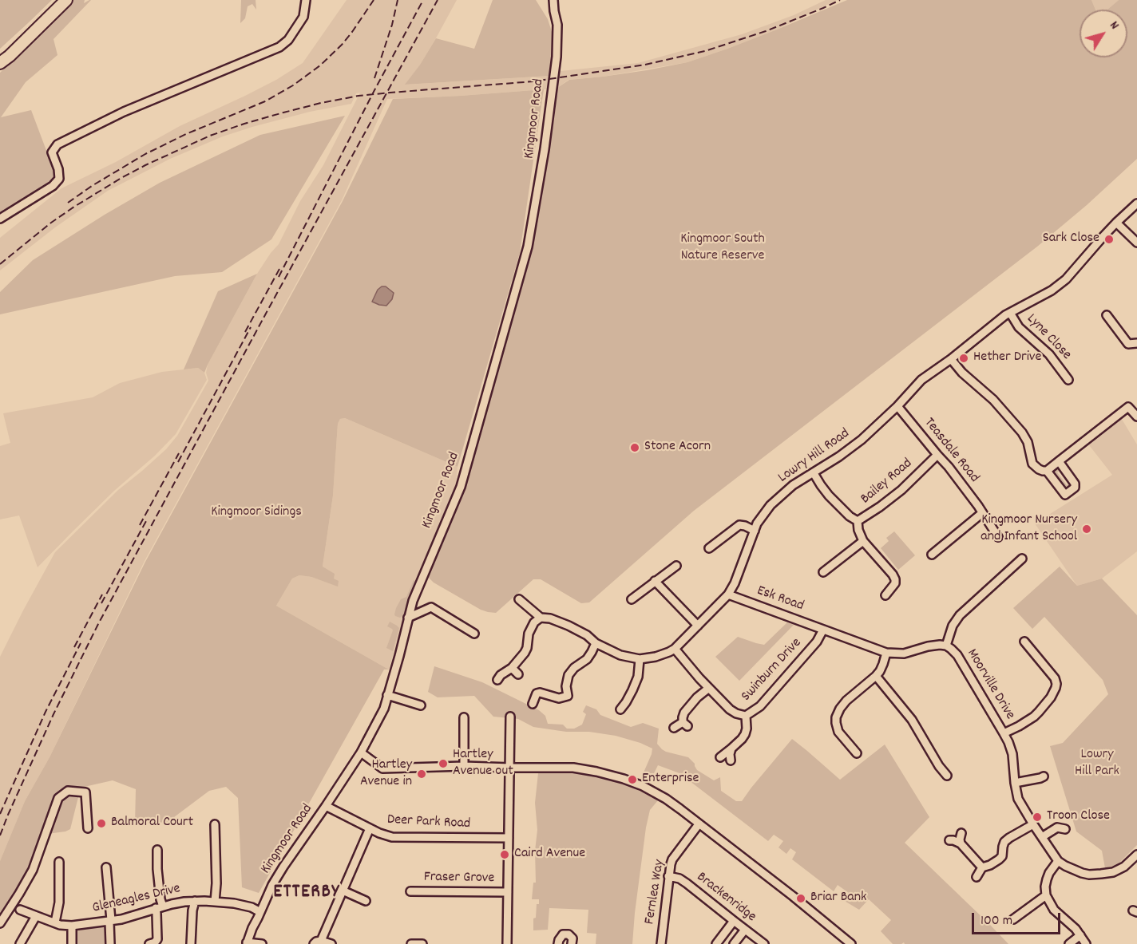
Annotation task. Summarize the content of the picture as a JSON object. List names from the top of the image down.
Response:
{
  "streets": {
    "street": [
      "Kingmoor Road",
      "Lyne Close",
      "Teasdale Road",
      "Lowry Hill Road",
      "Bailey Road",
      "Esk Road",
      "Swinburn Drive",
      "Moorville Drive",
      "Deer Park Road",
      "Fraser Grove",
      "Fernlea Way",
      "Brackenridge",
      "Gleneagles Drive"
    ]
  },
  "crossings": [
    ["Kingmoor Road", "Deer Park Road"],
    ["Kingmoor Road", "Gleneagles Drive"],
    ["Lyne Close", "Lowry Hill Road"],
    ["Teasdale Road", "Lowry Hill Road"],
    ["Teasdale Road", "Bailey Road"],
    ["Lowry Hill Road", "Bailey Road"],
    ["Lowry Hill Road", "Esk Road"],
    ["Lowry Hill Road", "Swinburn Drive"],
    ["Esk Road", "Swinburn Drive"],
    ["Esk Road", "Moorville Drive"],
    ["Swinburn Drive", "Moorville Drive"],
    ["Fernlea Way", "Brackenridge"]
  ],
  "districts": ["ETTERBY"],
  "parks": ["Kingmoor South Nature Reserve", "Kingmoor Sidings", "Lowry Hill Park"],
  "places": [
    "Sark Close",
    "Hether Drive",
    "Stone Acorn",
    "Kingmoor Nursery and Infant School",
    "Hartley Avenue out",
    "Hartley Avenue in",
    "Enterprise",
    "Troon Close",
    "Balmoral Court",
    "Caird Avenue",
    "Briar Bank"
  ],
  "scale_bar": "100 m",
  "north": "top right"
}
